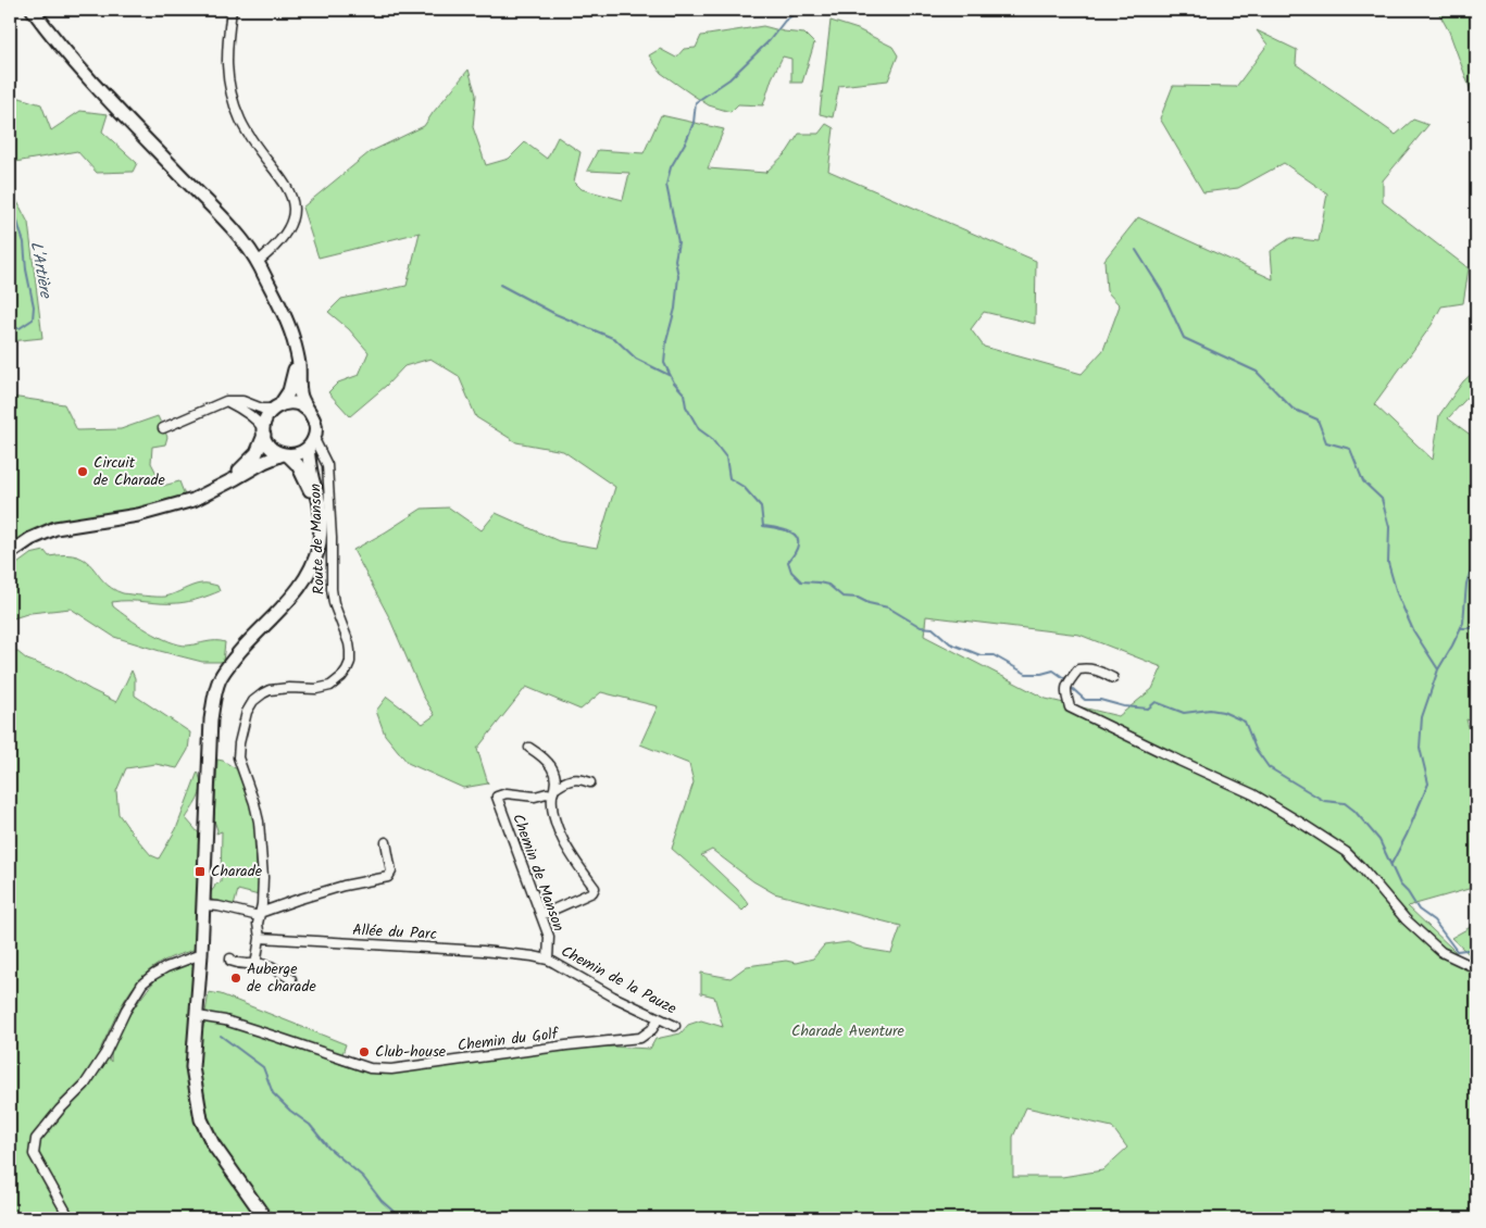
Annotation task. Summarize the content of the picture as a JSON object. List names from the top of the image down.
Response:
{
  "streets": {
    "street": [
      "Route de Manson",
      "Chemin de Manson",
      "Allée du Parc",
      "Chemin de la Pauze",
      "Chemin du Golf"
    ]
  },
  "crossings": [
    ["Chemin de Manson", "Allée du Parc"],
    ["Chemin de Manson", "Chemin de la Pauze"],
    ["Allée du Parc", "Chemin de la Pauze"],
    ["Chemin de la Pauze", "Chemin du Golf"]
  ],
  "water": ["L'Artière"],
  "parks": ["Charade Aventure"],
  "places": {
    "other": ["Circuit de Charade", "Auberge de charade", "Club-house"],
    "transit": ["Charade"]
  }
}
